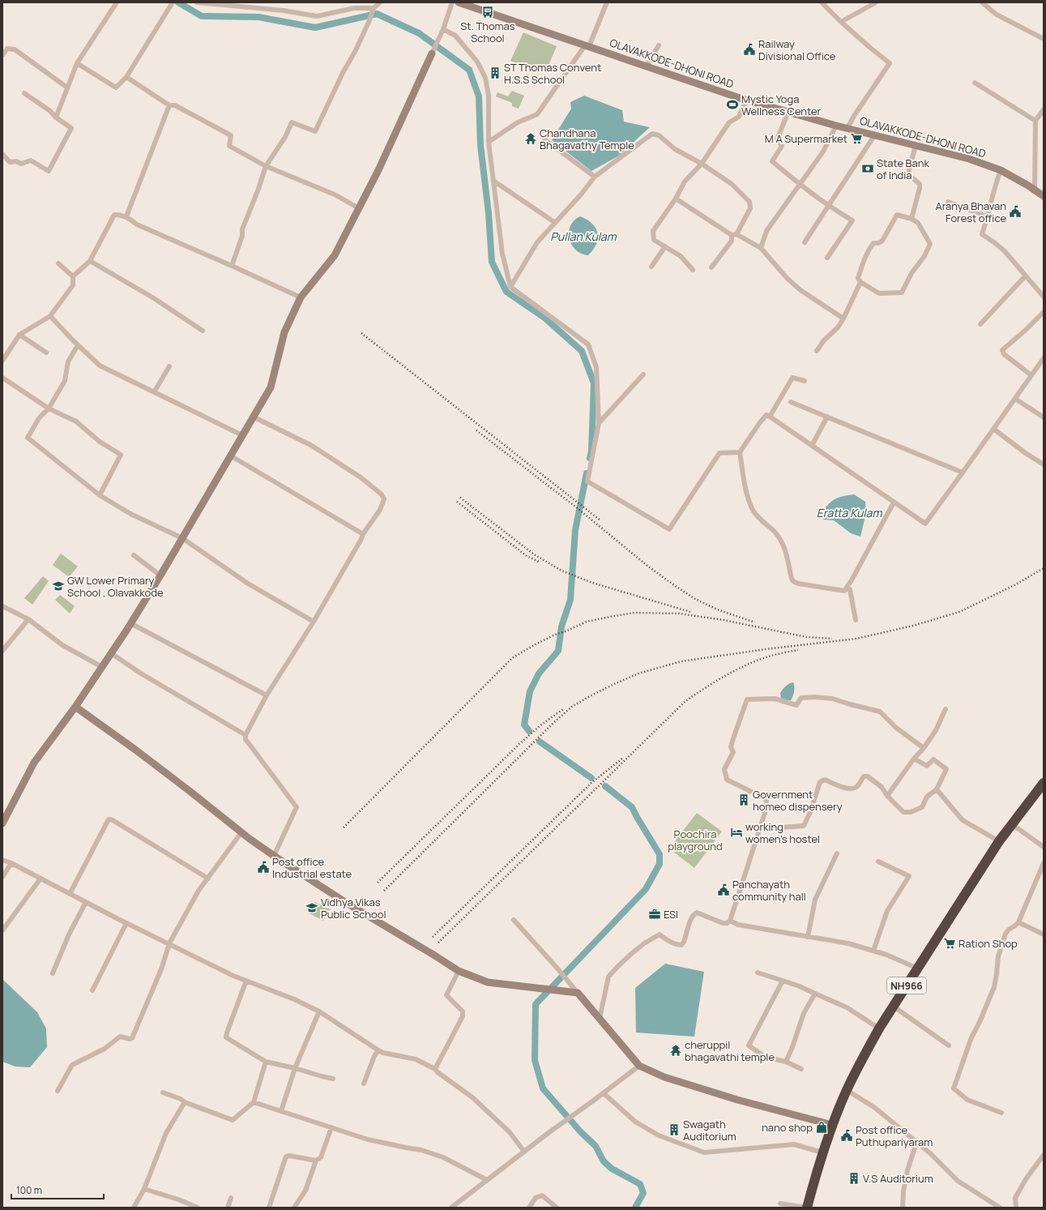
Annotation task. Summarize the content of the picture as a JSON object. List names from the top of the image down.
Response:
{
  "streets": {
    "highway": ["NH966"],
    "street": ["OLAVAKKODE-DHONI ROAD"]
  },
  "water": ["Pullan Kulam", "Eratta Kulam"],
  "parks": ["Poochira playground"],
  "places": {
    "bus stop": ["St. Thomas School"],
    "public building": [
      "Railway Divisional Office",
      "Aranya Bhavan Forest office",
      "Post office Industrial estate",
      "Panchayath community hall",
      "Post office Puthupariyaram"
    ],
    "building": [
      "ST Thomas Convent H.S.S School",
      "Government homeo dispensery",
      "Swagath Auditorium",
      "V.S Auditorium"
    ],
    "sports": ["Mystic Yoga Wellness Center"],
    "temple": ["Chandhana Bhagavathy Temple", "cheruppil bhagavathi temple"],
    "supermarket": ["M A Supermarket", "Ration Shop"],
    "bank": ["State Bank of India"],
    "school or university": ["GW Lower Primary School , Olavakkode", "Vidhya Vikas Public School"],
    "hotel": ["working women's hostel"],
    "office": ["ESI"],
    "shop": ["nano shop"]
  },
  "scale_bar": "100 m"
}
